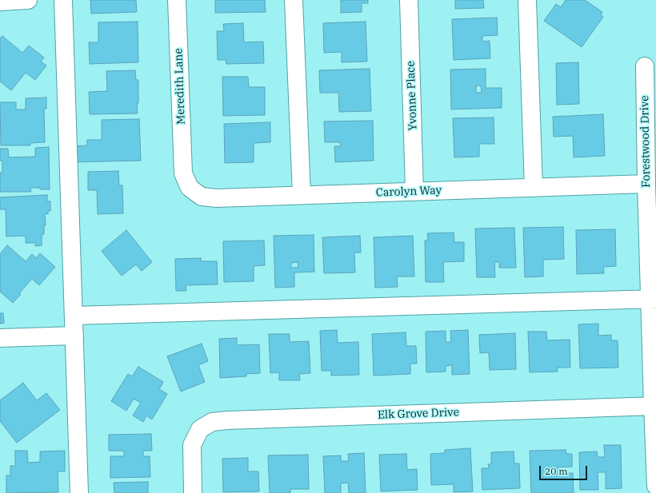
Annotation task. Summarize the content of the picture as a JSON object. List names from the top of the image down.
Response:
{
  "streets": {
    "street": [
      "Meredith Lane",
      "Yvonne Place",
      "Forestwood Drive",
      "Carolyn Way",
      "Elk Grove Drive"
    ]
  },
  "crossings": [
    ["Meredith Lane", "Carolyn Way"],
    ["Yvonne Place", "Carolyn Way"],
    ["Forestwood Drive", "Carolyn Way"],
    ["Forestwood Drive", "Elk Grove Drive"]
  ],
  "scale_bar": "20 m"
}
